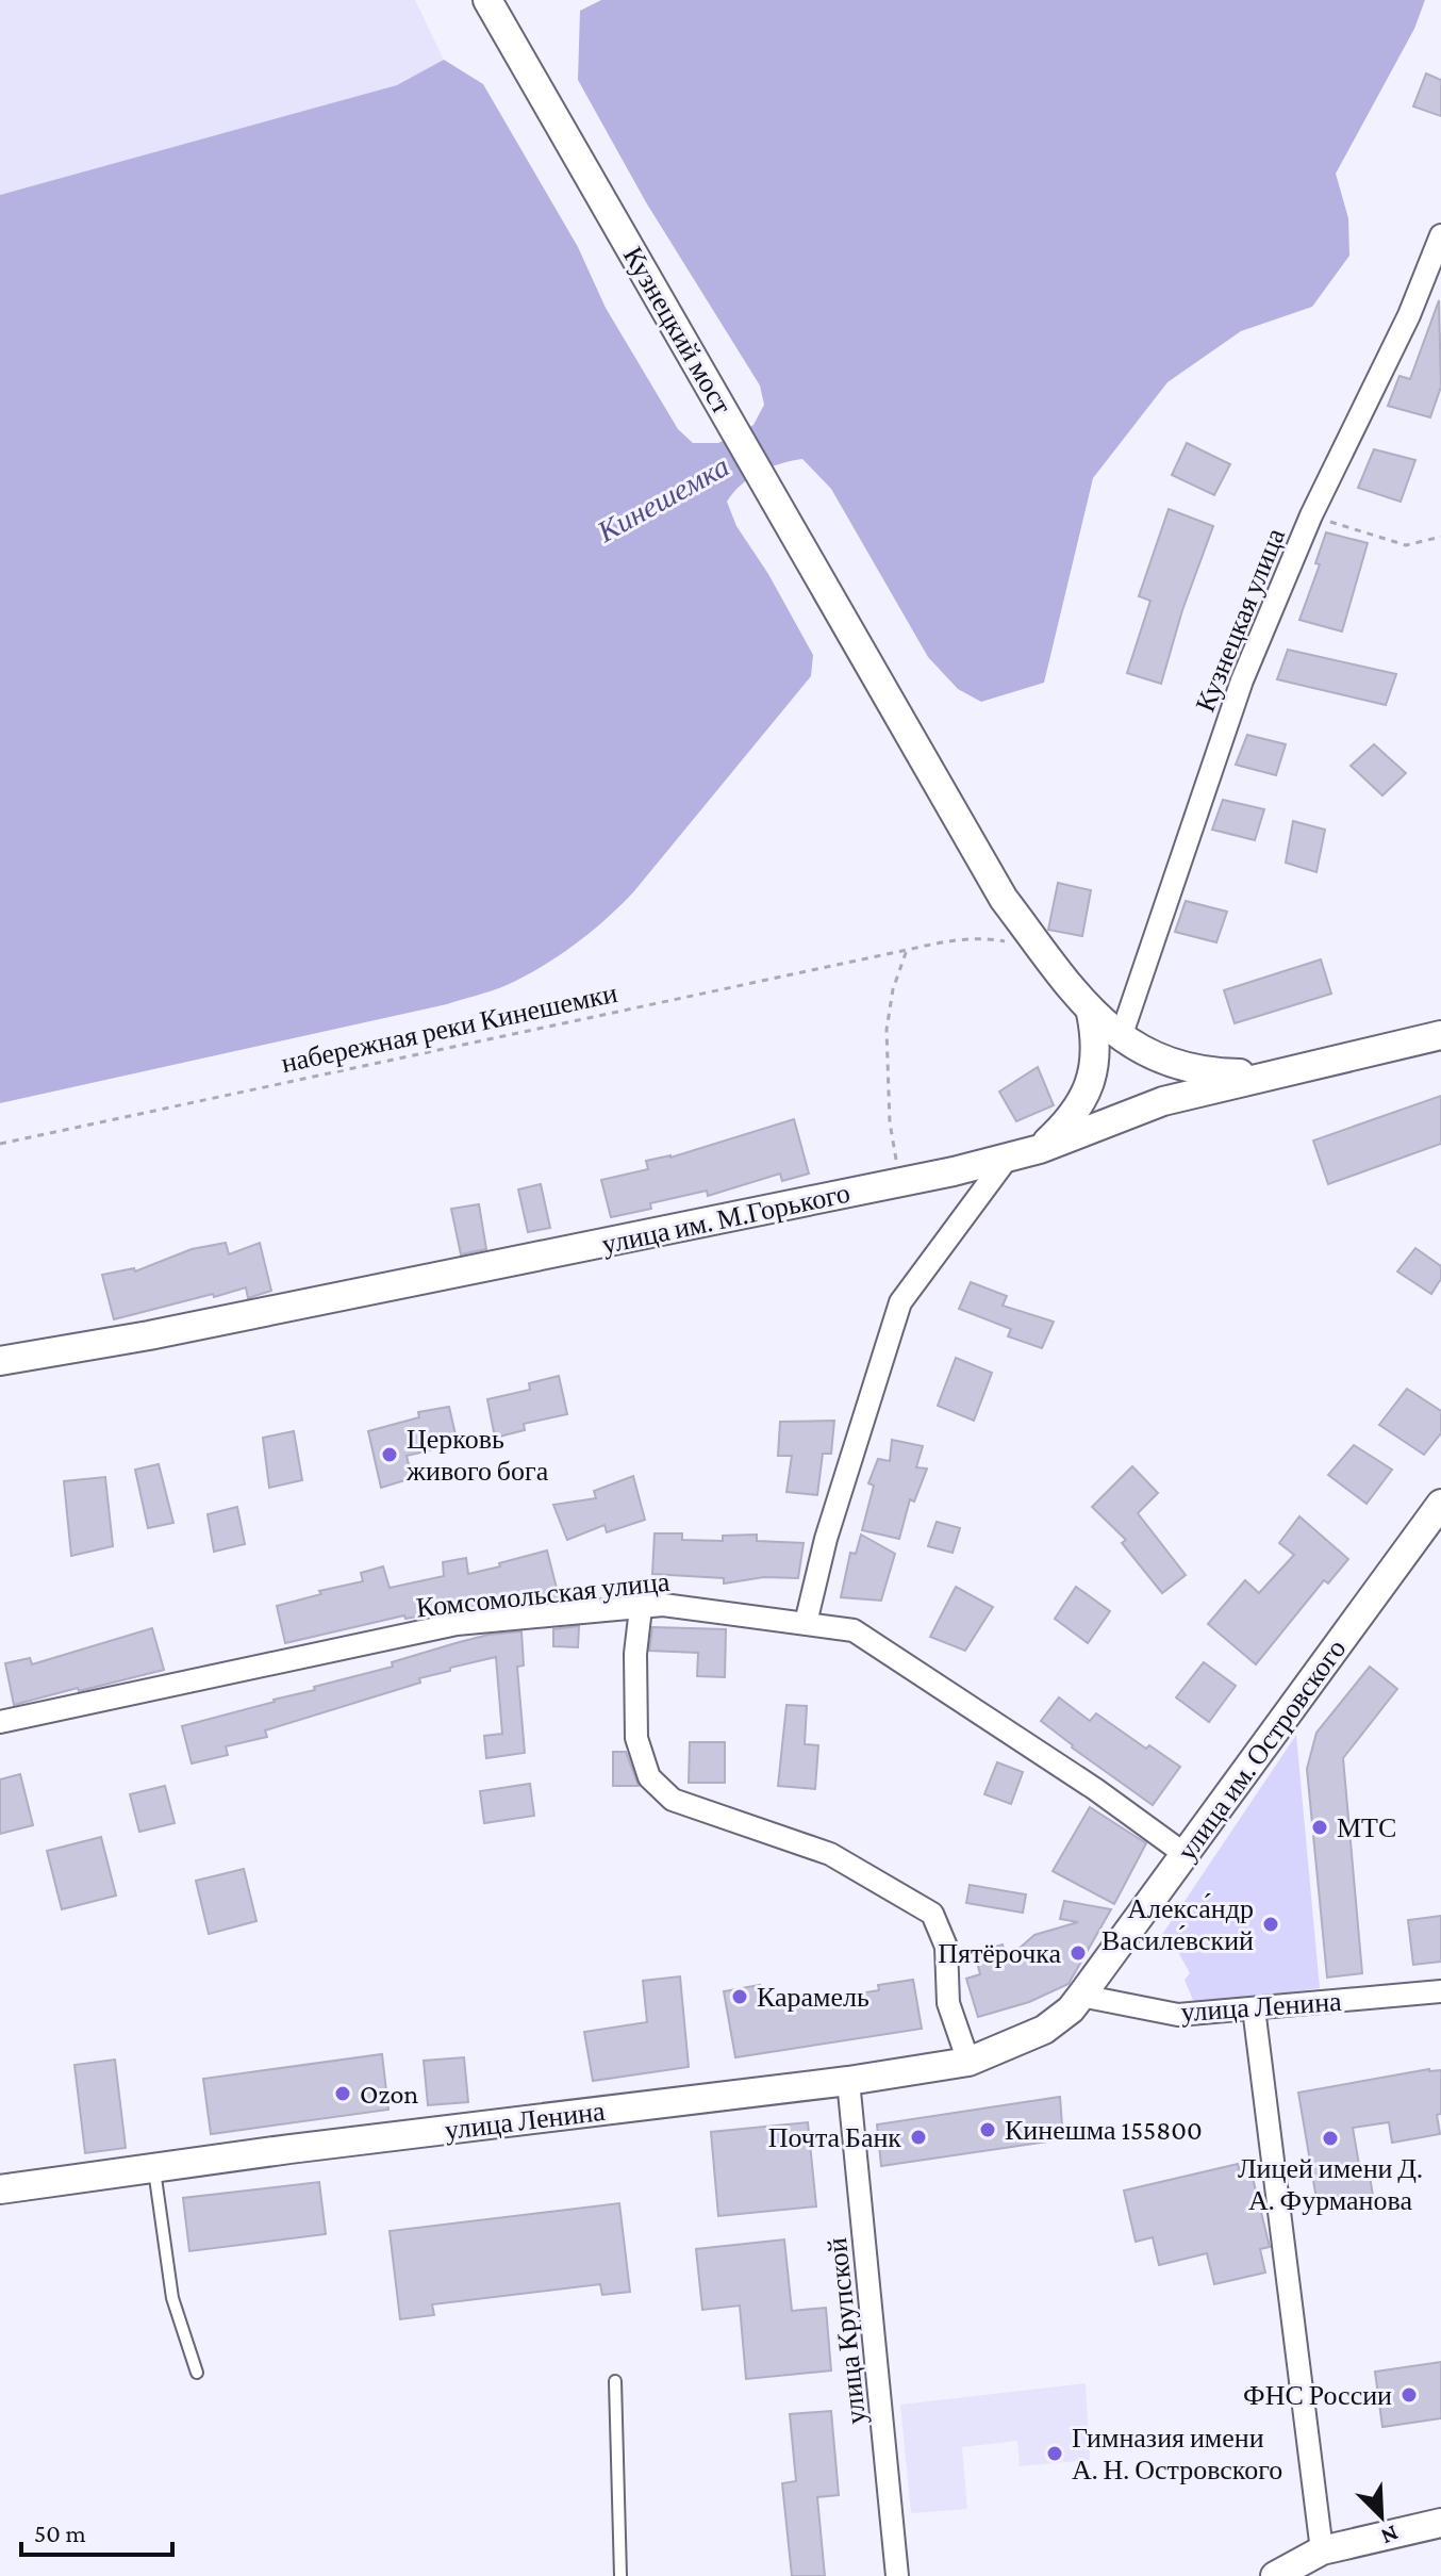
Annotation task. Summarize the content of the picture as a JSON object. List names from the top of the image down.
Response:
{
  "streets": {
    "street": [
      "Кузнецкий мост",
      "Кузнецкая улица",
      "улица им. М.Горького",
      "Комсомольская улица",
      "улица им. Островского",
      "улица Ленина",
      "улица Крупской"
    ],
    "path": ["набережная реки Кинешемки"]
  },
  "crossings": [
    ["Кузнецкий мост", "набережная реки Кинешемки"],
    ["Кузнецкий мост", "улица им. М.Горького"],
    ["набережная реки Кинешемки", "улица им. М.Горького"],
    ["Комсомольская улица", "улица им. Островского"],
    ["улица им. Островского", "улица Ленина"],
    ["улица Ленина", "улица Крупской"]
  ],
  "water": ["Кинешемка"],
  "places": [
    "Церковь живого бога",
    "МТС",
    "Алекса́ндр Василе́вский",
    "Пятёрочка",
    "Карамель",
    "Ozon",
    "Кинешма 155800",
    "Почта Банк",
    "Лицей имени Д. А. Фурманова",
    "ФНС России",
    "Гимназия имени А. Н. Островского"
  ],
  "scale_bar": "50 m",
  "north": "bottom right"
}
